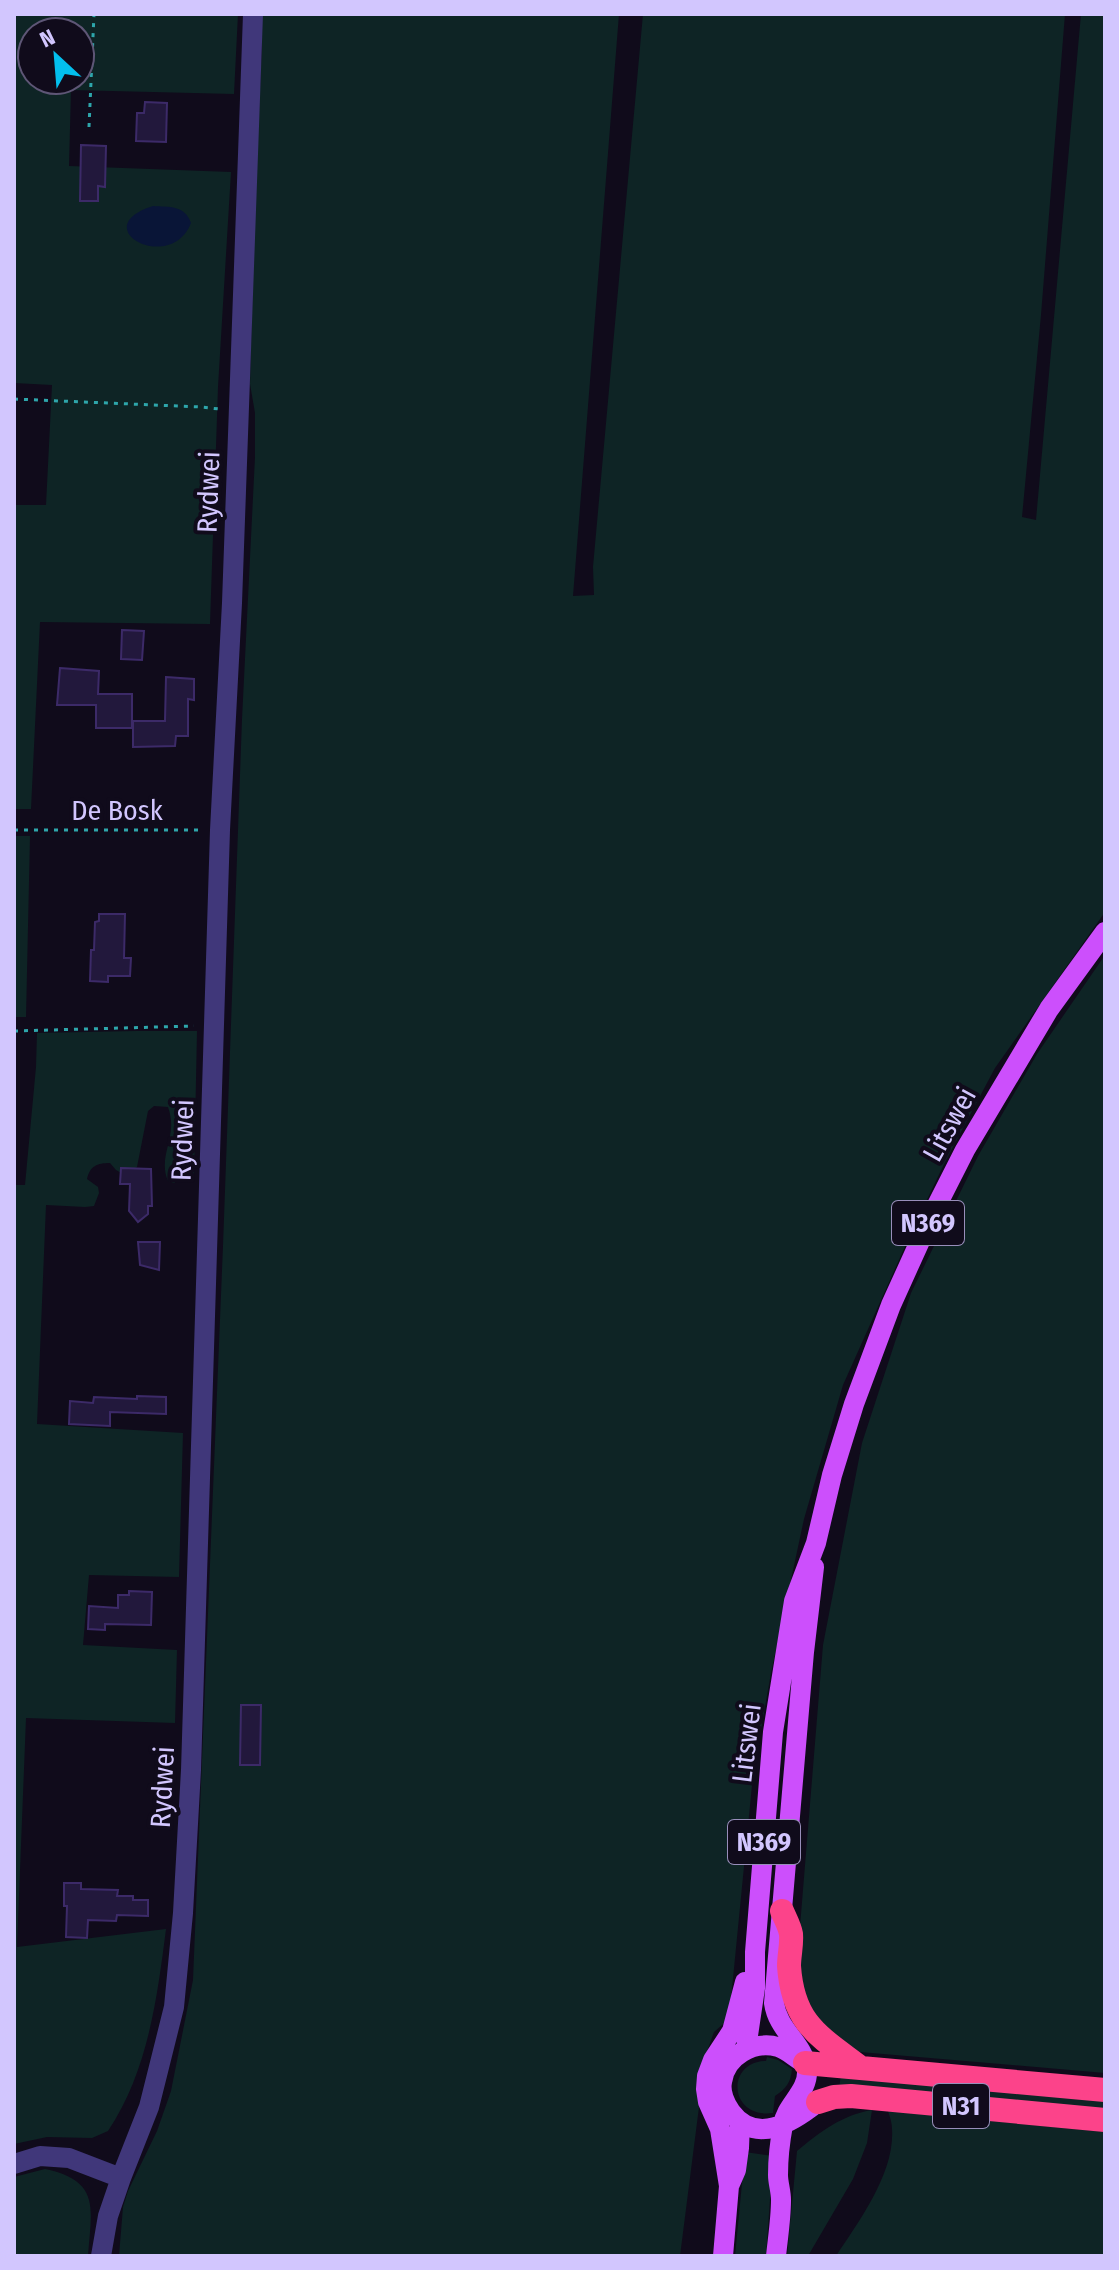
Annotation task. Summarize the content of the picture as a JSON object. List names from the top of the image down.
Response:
{
  "streets": {
    "highway": ["N31"],
    "main road": ["Litswei", "N369"],
    "street": ["Rydwei"],
    "path": ["De Bosk"]
  },
  "crossings": [
    ["Rydwei", "De Bosk"],
    ["Litswei", "N369"],
    ["Litswei", "N31"],
    ["N369", "N31"]
  ],
  "north": "top left"
}
